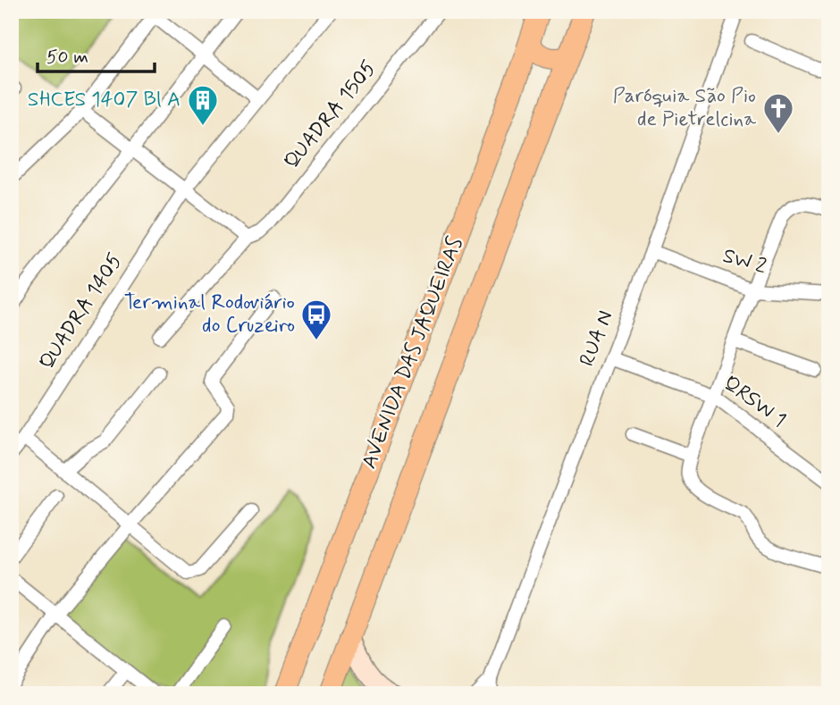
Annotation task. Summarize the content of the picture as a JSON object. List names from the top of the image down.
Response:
{
  "streets": {
    "main road": ["AVENIDA DAS JAQUEIRAS"],
    "street": [
      "QUADRA 1505",
      "SW 2",
      "QUADRA 1405",
      "RUA N",
      "QRSW 1"
    ]
  },
  "crossings": [
    ["SW 2", "RUA N"],
    ["RUA N", "QRSW 1"]
  ],
  "places": {
    "building": ["SHCES 1407 Bl A"],
    "church": ["Paróquia São Pio de Pietrelcina"],
    "bus stop": ["Terminal Rodoviário do Cruzeiro"]
  },
  "scale_bar": "50 m"
}
